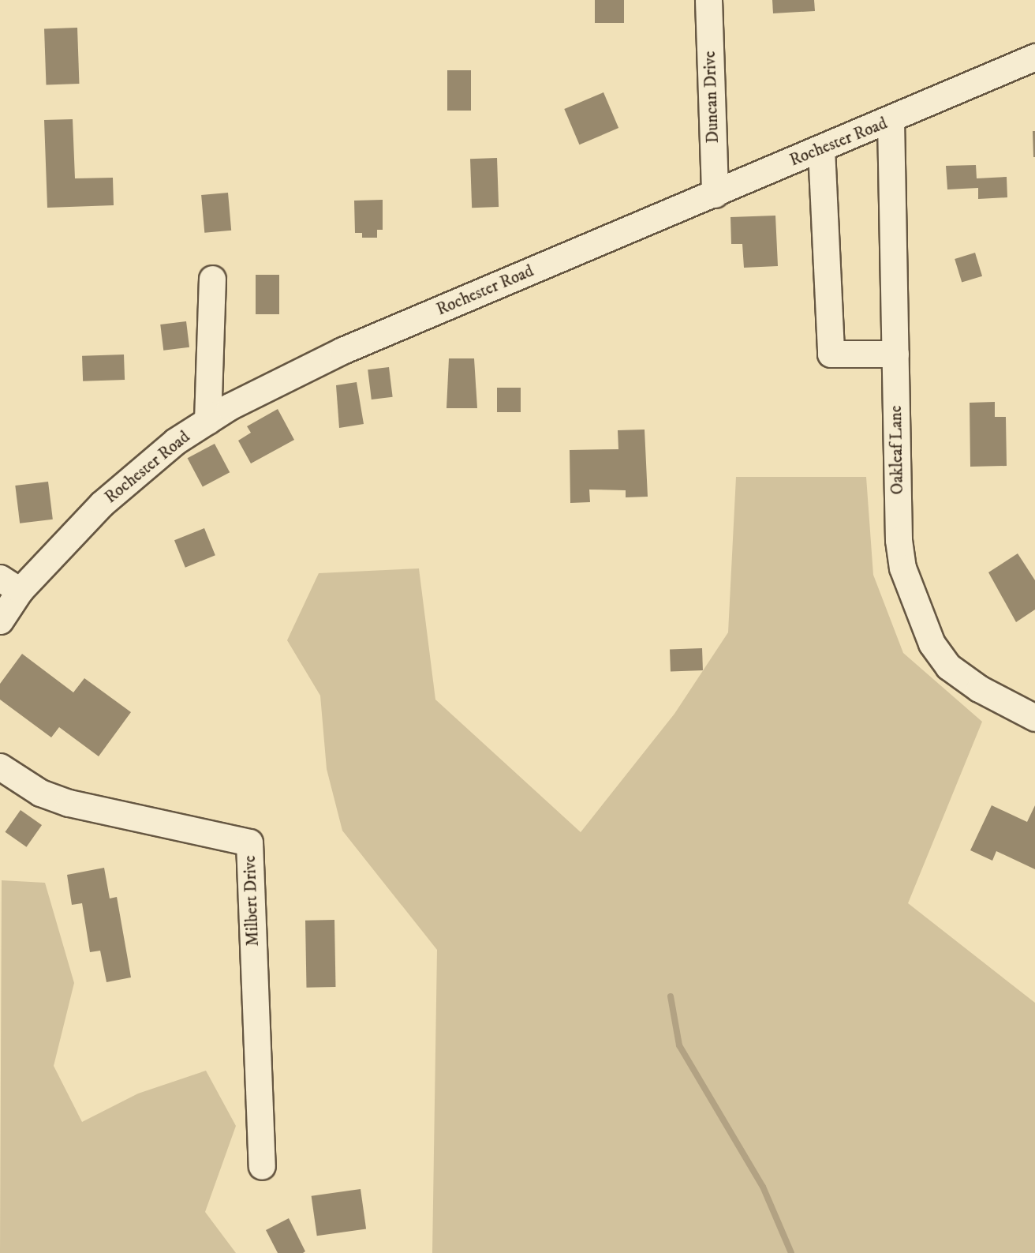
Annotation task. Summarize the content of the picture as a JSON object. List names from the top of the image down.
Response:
{
  "streets": {
    "street": [
      "Duncan Drive",
      "Rochester Road",
      "Oakleaf Lane",
      "Milbert Drive"
    ]
  },
  "crossings": [
    ["Duncan Drive", "Rochester Road"],
    ["Rochester Road", "Oakleaf Lane"]
  ]
}
